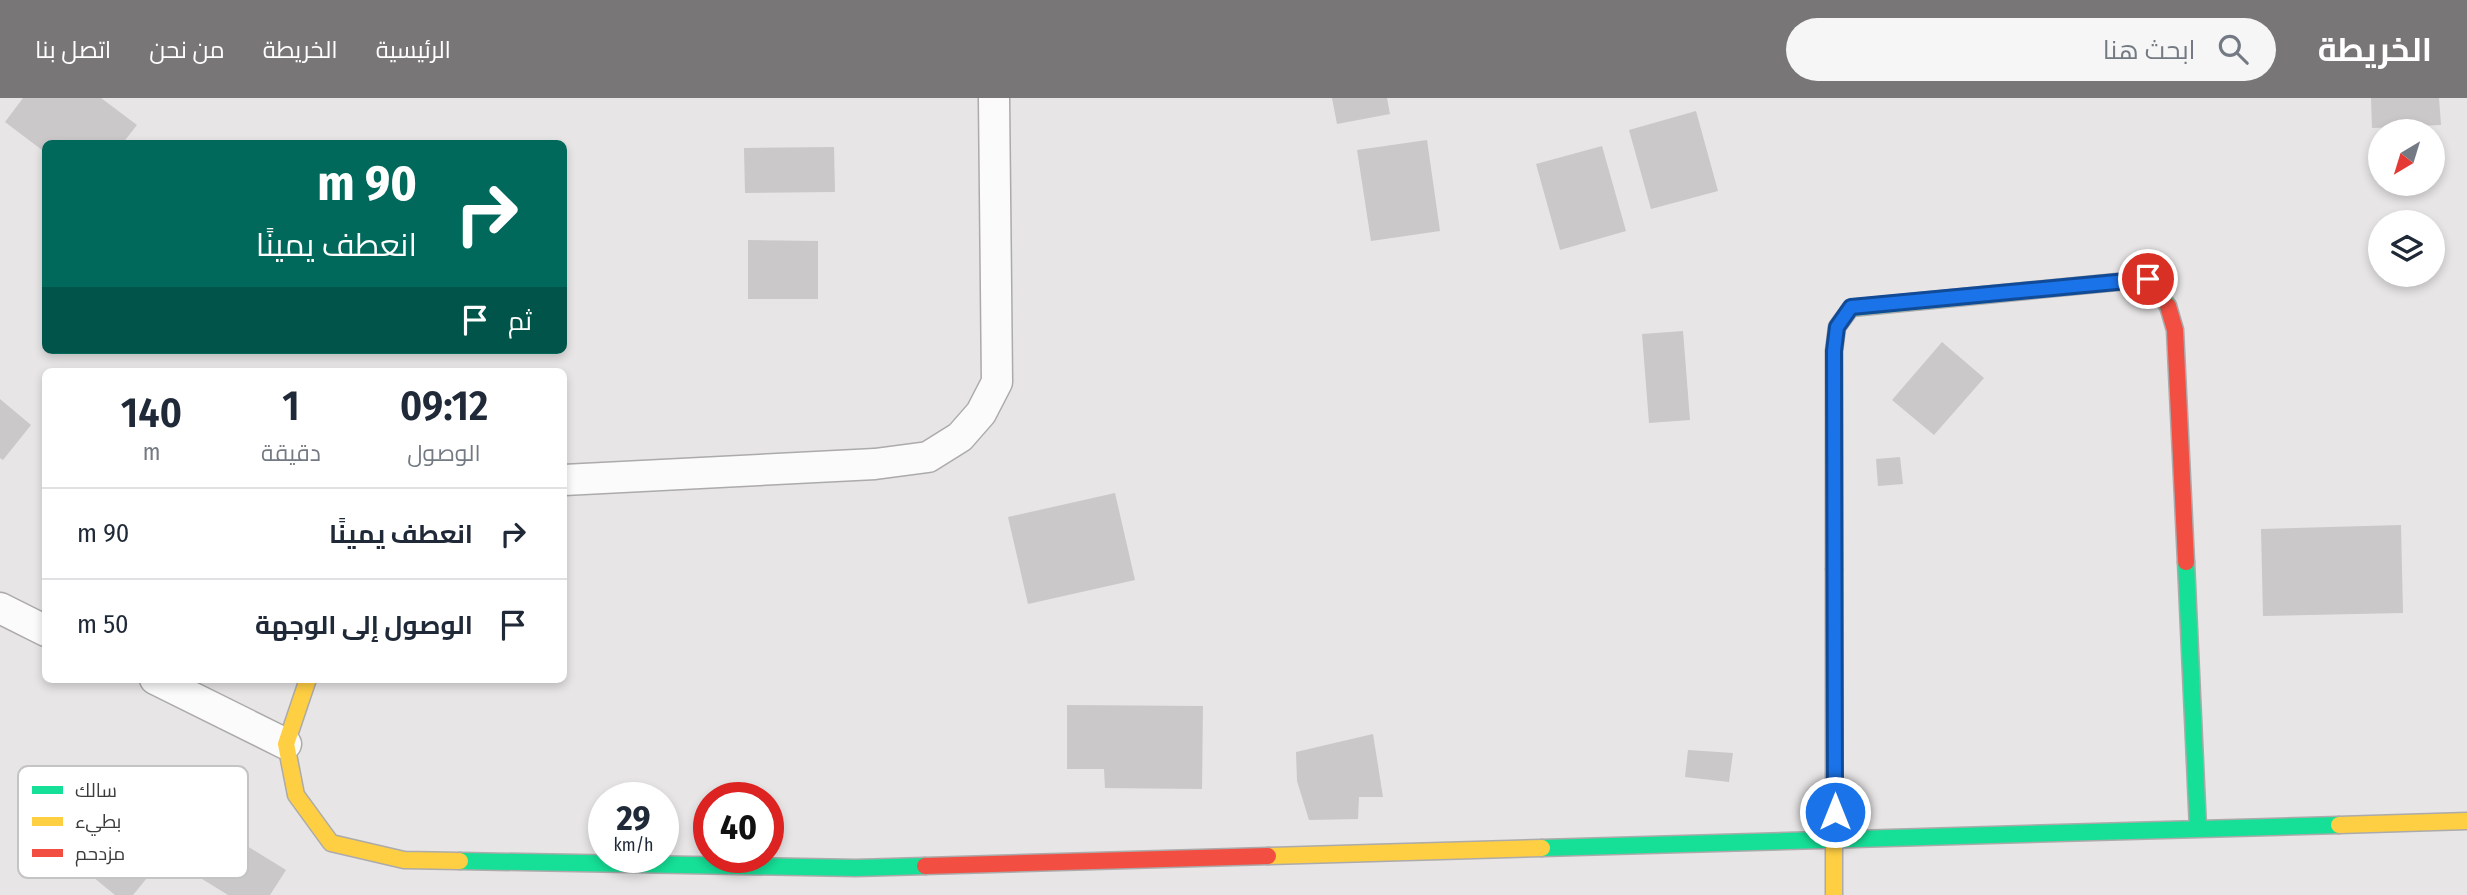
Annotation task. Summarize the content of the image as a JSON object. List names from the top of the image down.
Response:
{
  "legend": ["سالك", "بطيء", "مزدحم"],
  "north": "bottom left",
  "page": {
    "header": "الخريطة",
    "search": "ابحث هنا",
    "nav": [
      "الرئيسية",
      "الخريطة",
      "من نحن",
      "اتصل بنا"
    ],
    "turn": ["90 m", "انعطف يمينًا"],
    "then": "ثم",
    "eta": [
      "09:12",
      "الوصول",
      "1",
      "دقيقة",
      "140",
      "m"
    ],
    "list": [
      {
        "name": "انعطف يمينًا",
        "value": "90 m"
      },
      {
        "name": "الوصول إلى الوجهة",
        "value": "50 m"
      }
    ],
    "speed": "29 km/h",
    "limit": "40"
  }
}
